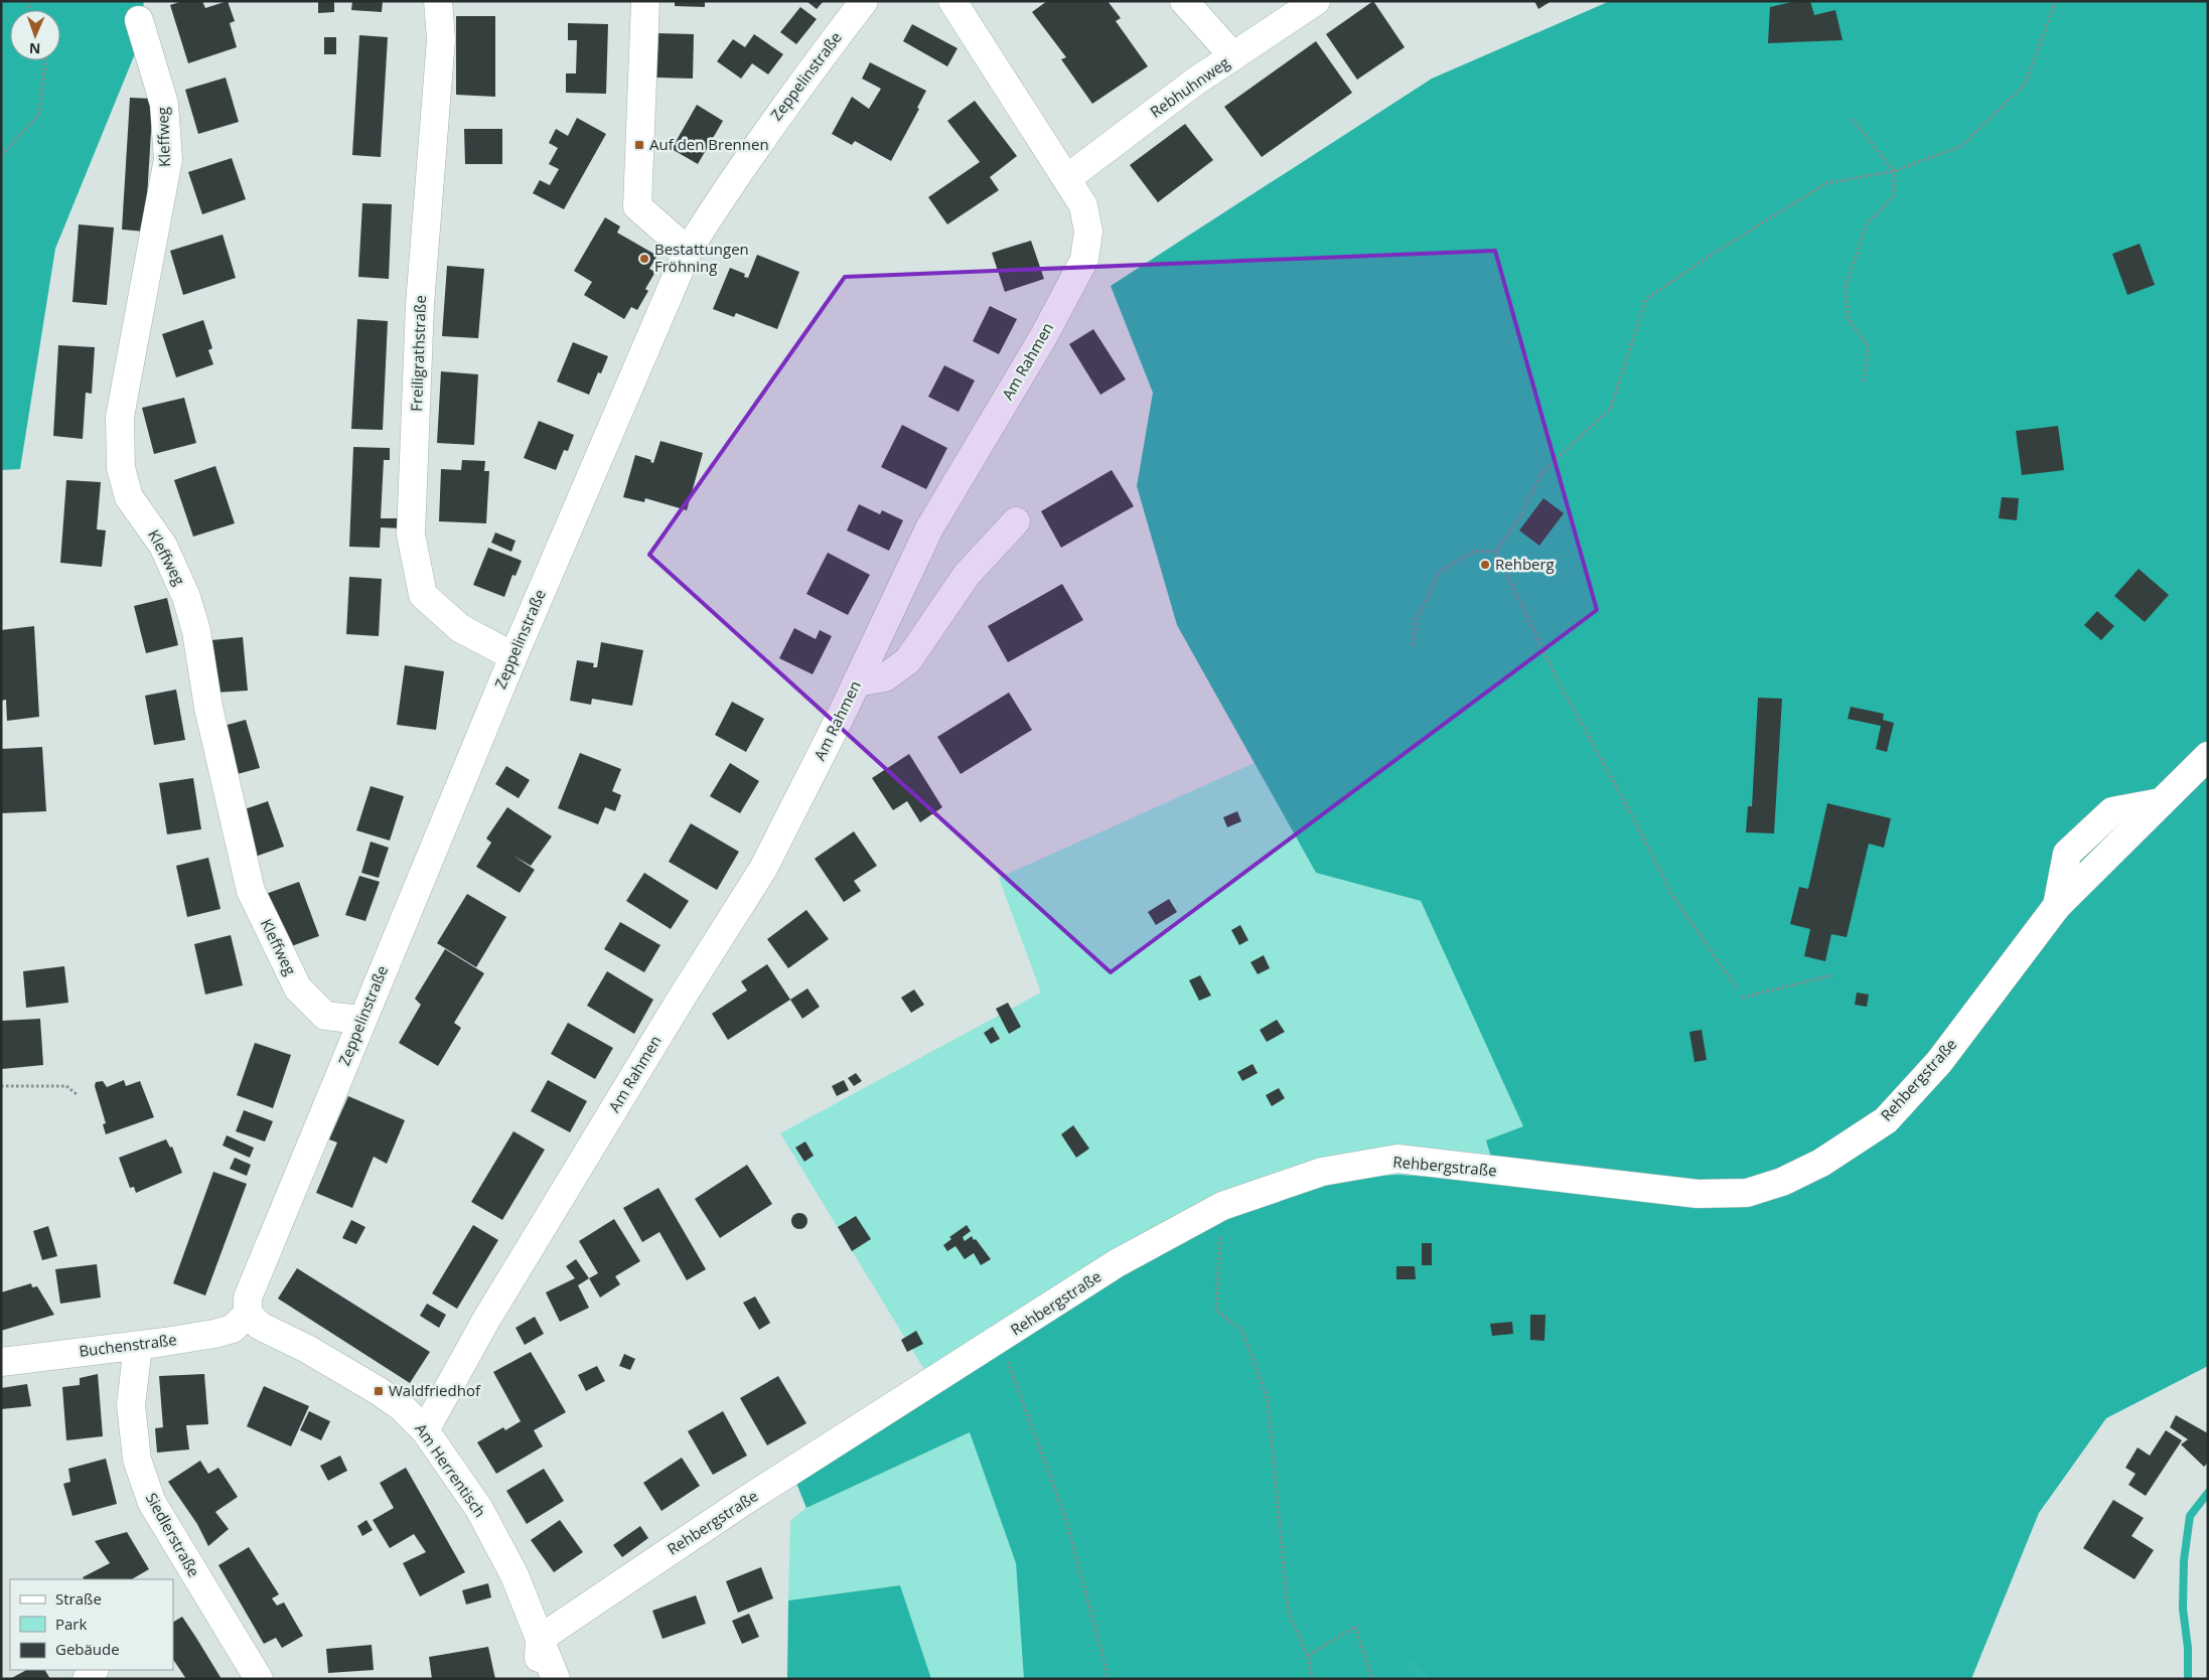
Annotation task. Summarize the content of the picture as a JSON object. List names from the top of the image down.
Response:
{
  "streets": {
    "street": [
      "Zeppelinstraße",
      "Rebhuhnweg",
      "Kleffweg",
      "Freiligrathstraße",
      "Am Rahmen",
      "Rehbergstraße",
      "Buchenstraße",
      "Am Herrentisch",
      "Siedlerstraße"
    ]
  },
  "crossings": [
    ["Zeppelinstraße", "Kleffweg"],
    ["Zeppelinstraße", "Freiligrathstraße"],
    ["Zeppelinstraße", "Buchenstraße"],
    ["Zeppelinstraße", "Am Herrentisch"],
    ["Rebhuhnweg", "Am Rahmen"],
    ["Am Rahmen", "Am Herrentisch"],
    ["Rehbergstraße", "Am Herrentisch"],
    ["Buchenstraße", "Am Herrentisch"],
    ["Buchenstraße", "Siedlerstraße"]
  ],
  "places": {
    "transit": ["Auf den Brennen", "Waldfriedhof"],
    "other": ["Bestattungen Fröhning", "Rehberg"]
  },
  "legend": ["Straße", "Park", "Gebäude"],
  "north": "bottom"
}
